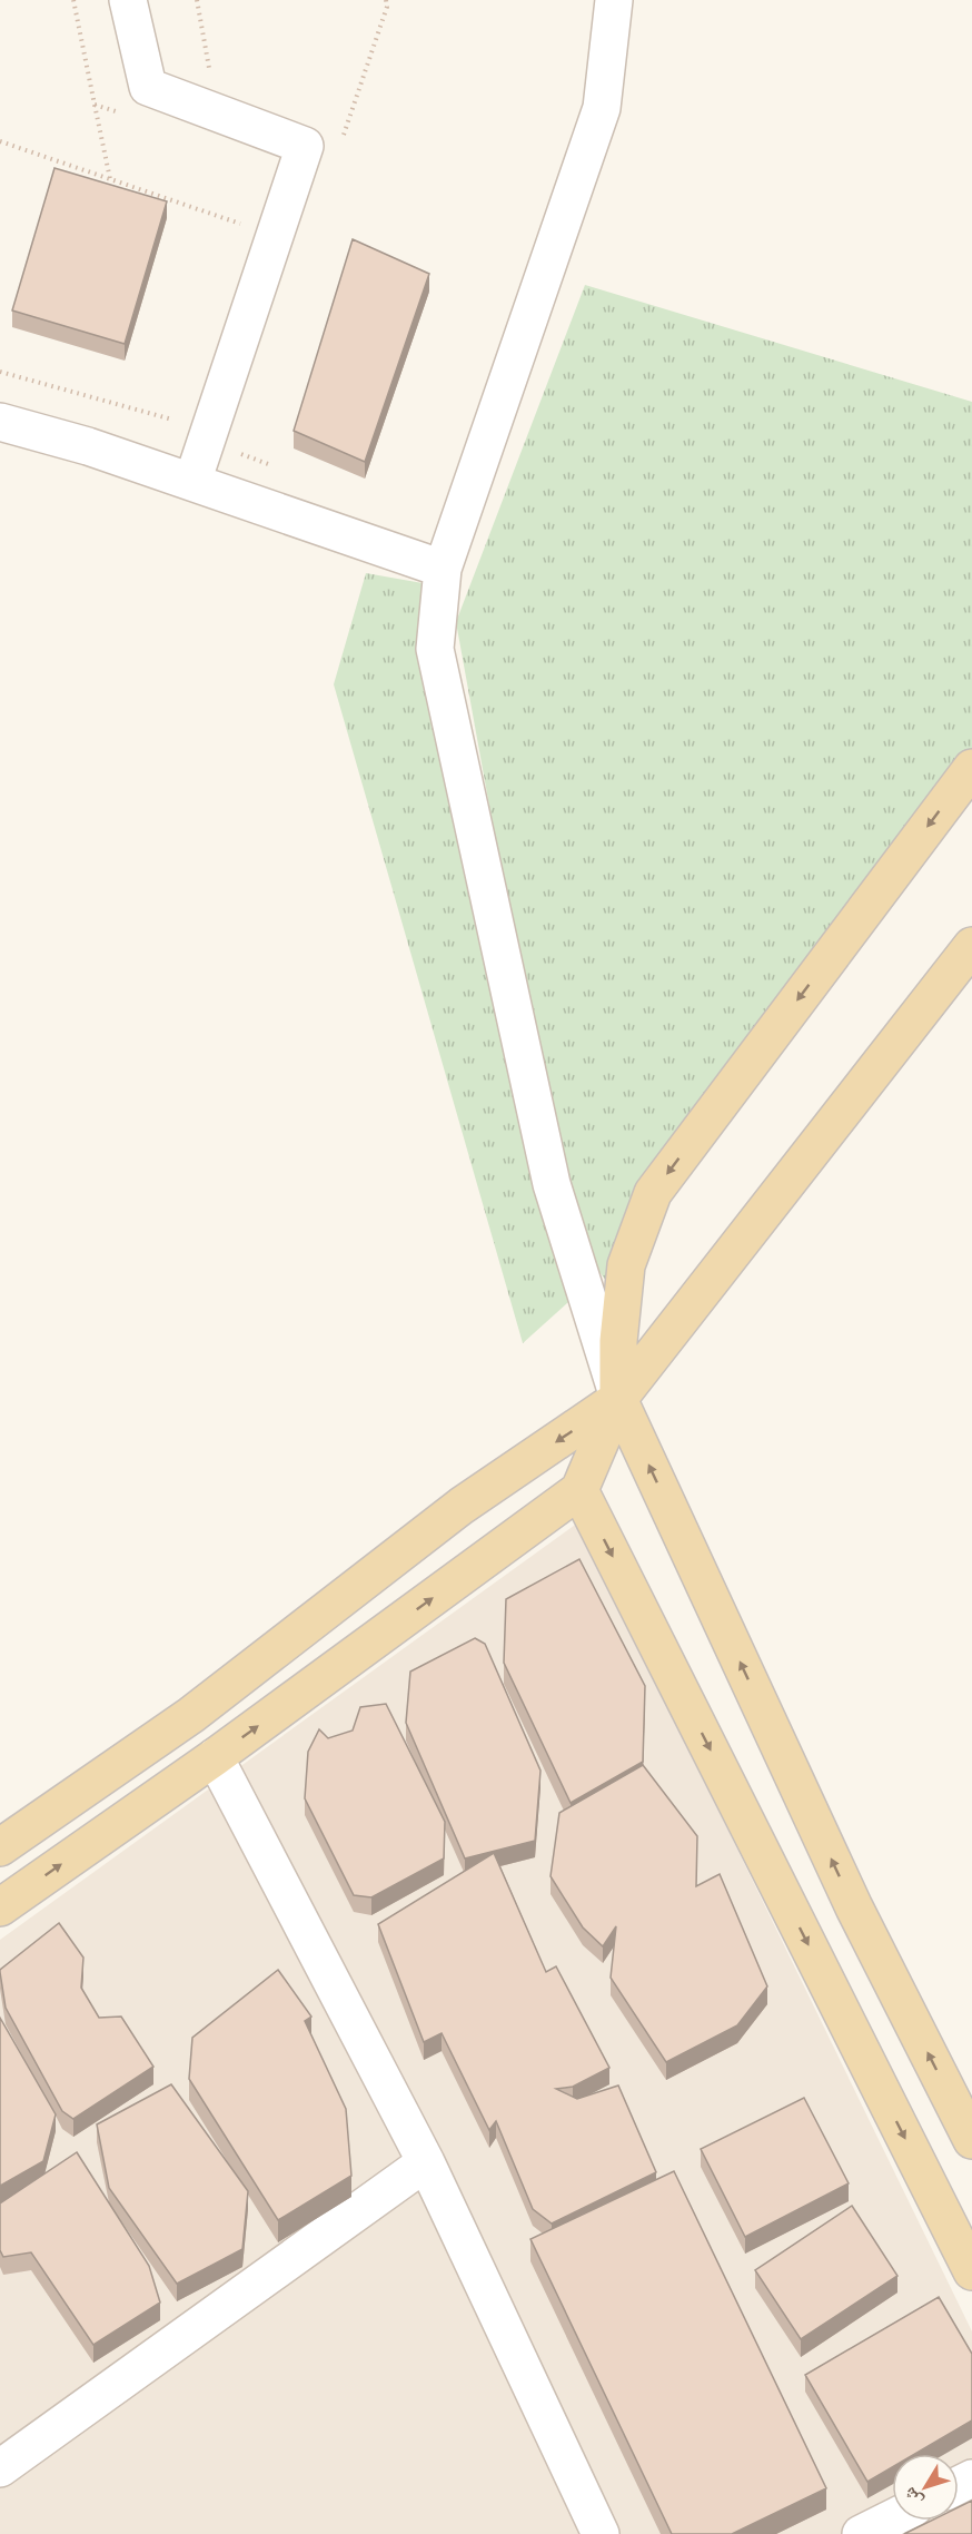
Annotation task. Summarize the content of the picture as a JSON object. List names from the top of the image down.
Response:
{
  "north": "bottom left"
}
